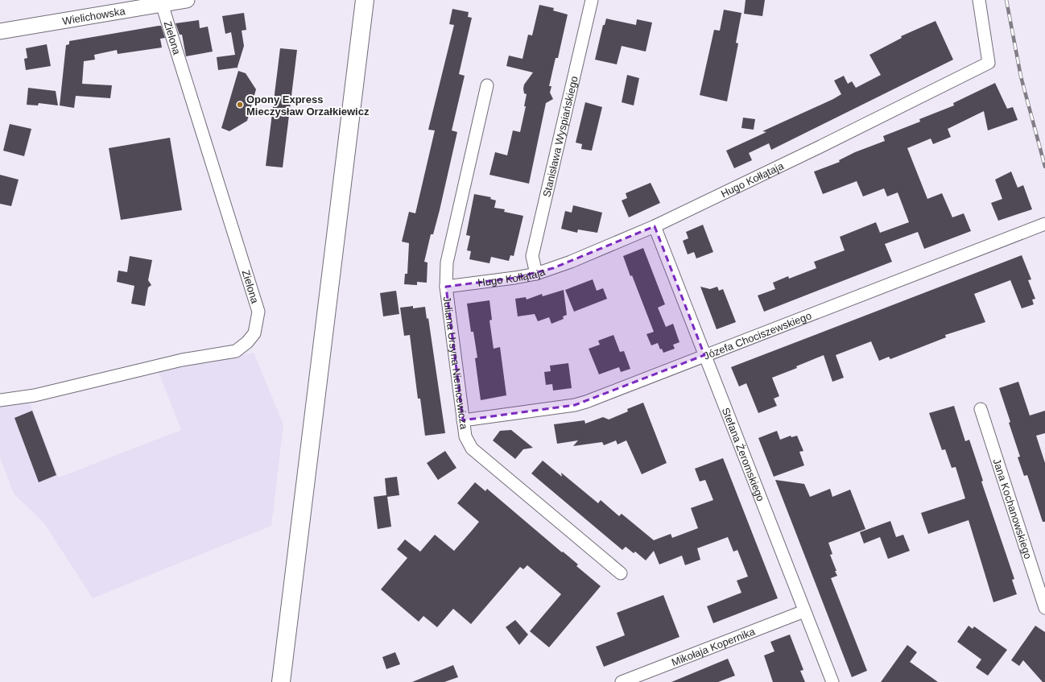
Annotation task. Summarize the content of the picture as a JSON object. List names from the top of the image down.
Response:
{
  "streets": {
    "street": [
      "Wielichowska",
      "Zielona",
      "Stanisława Wyspiańskiego",
      "Hugo Kołłątaja",
      "Józefa Chociszewskiego",
      "Juliana Ursyna Niemcewicza",
      "Stefana Żeromskiego",
      "Jana Kochanowskiego",
      "Mikołaja Kopernika"
    ]
  },
  "crossings": [
    ["Wielichowska", "Zielona"],
    ["Stanisława Wyspiańskiego", "Hugo Kołłątaja"],
    ["Hugo Kołłątaja", "Juliana Ursyna Niemcewicza"],
    ["Hugo Kołłątaja", "Stefana Żeromskiego"],
    ["Józefa Chociszewskiego", "Juliana Ursyna Niemcewicza"],
    ["Józefa Chociszewskiego", "Stefana Żeromskiego"],
    ["Stefana Żeromskiego", "Mikołaja Kopernika"]
  ],
  "places": ["Opony Express Mieczysław Orzałkiewicz"]
}
